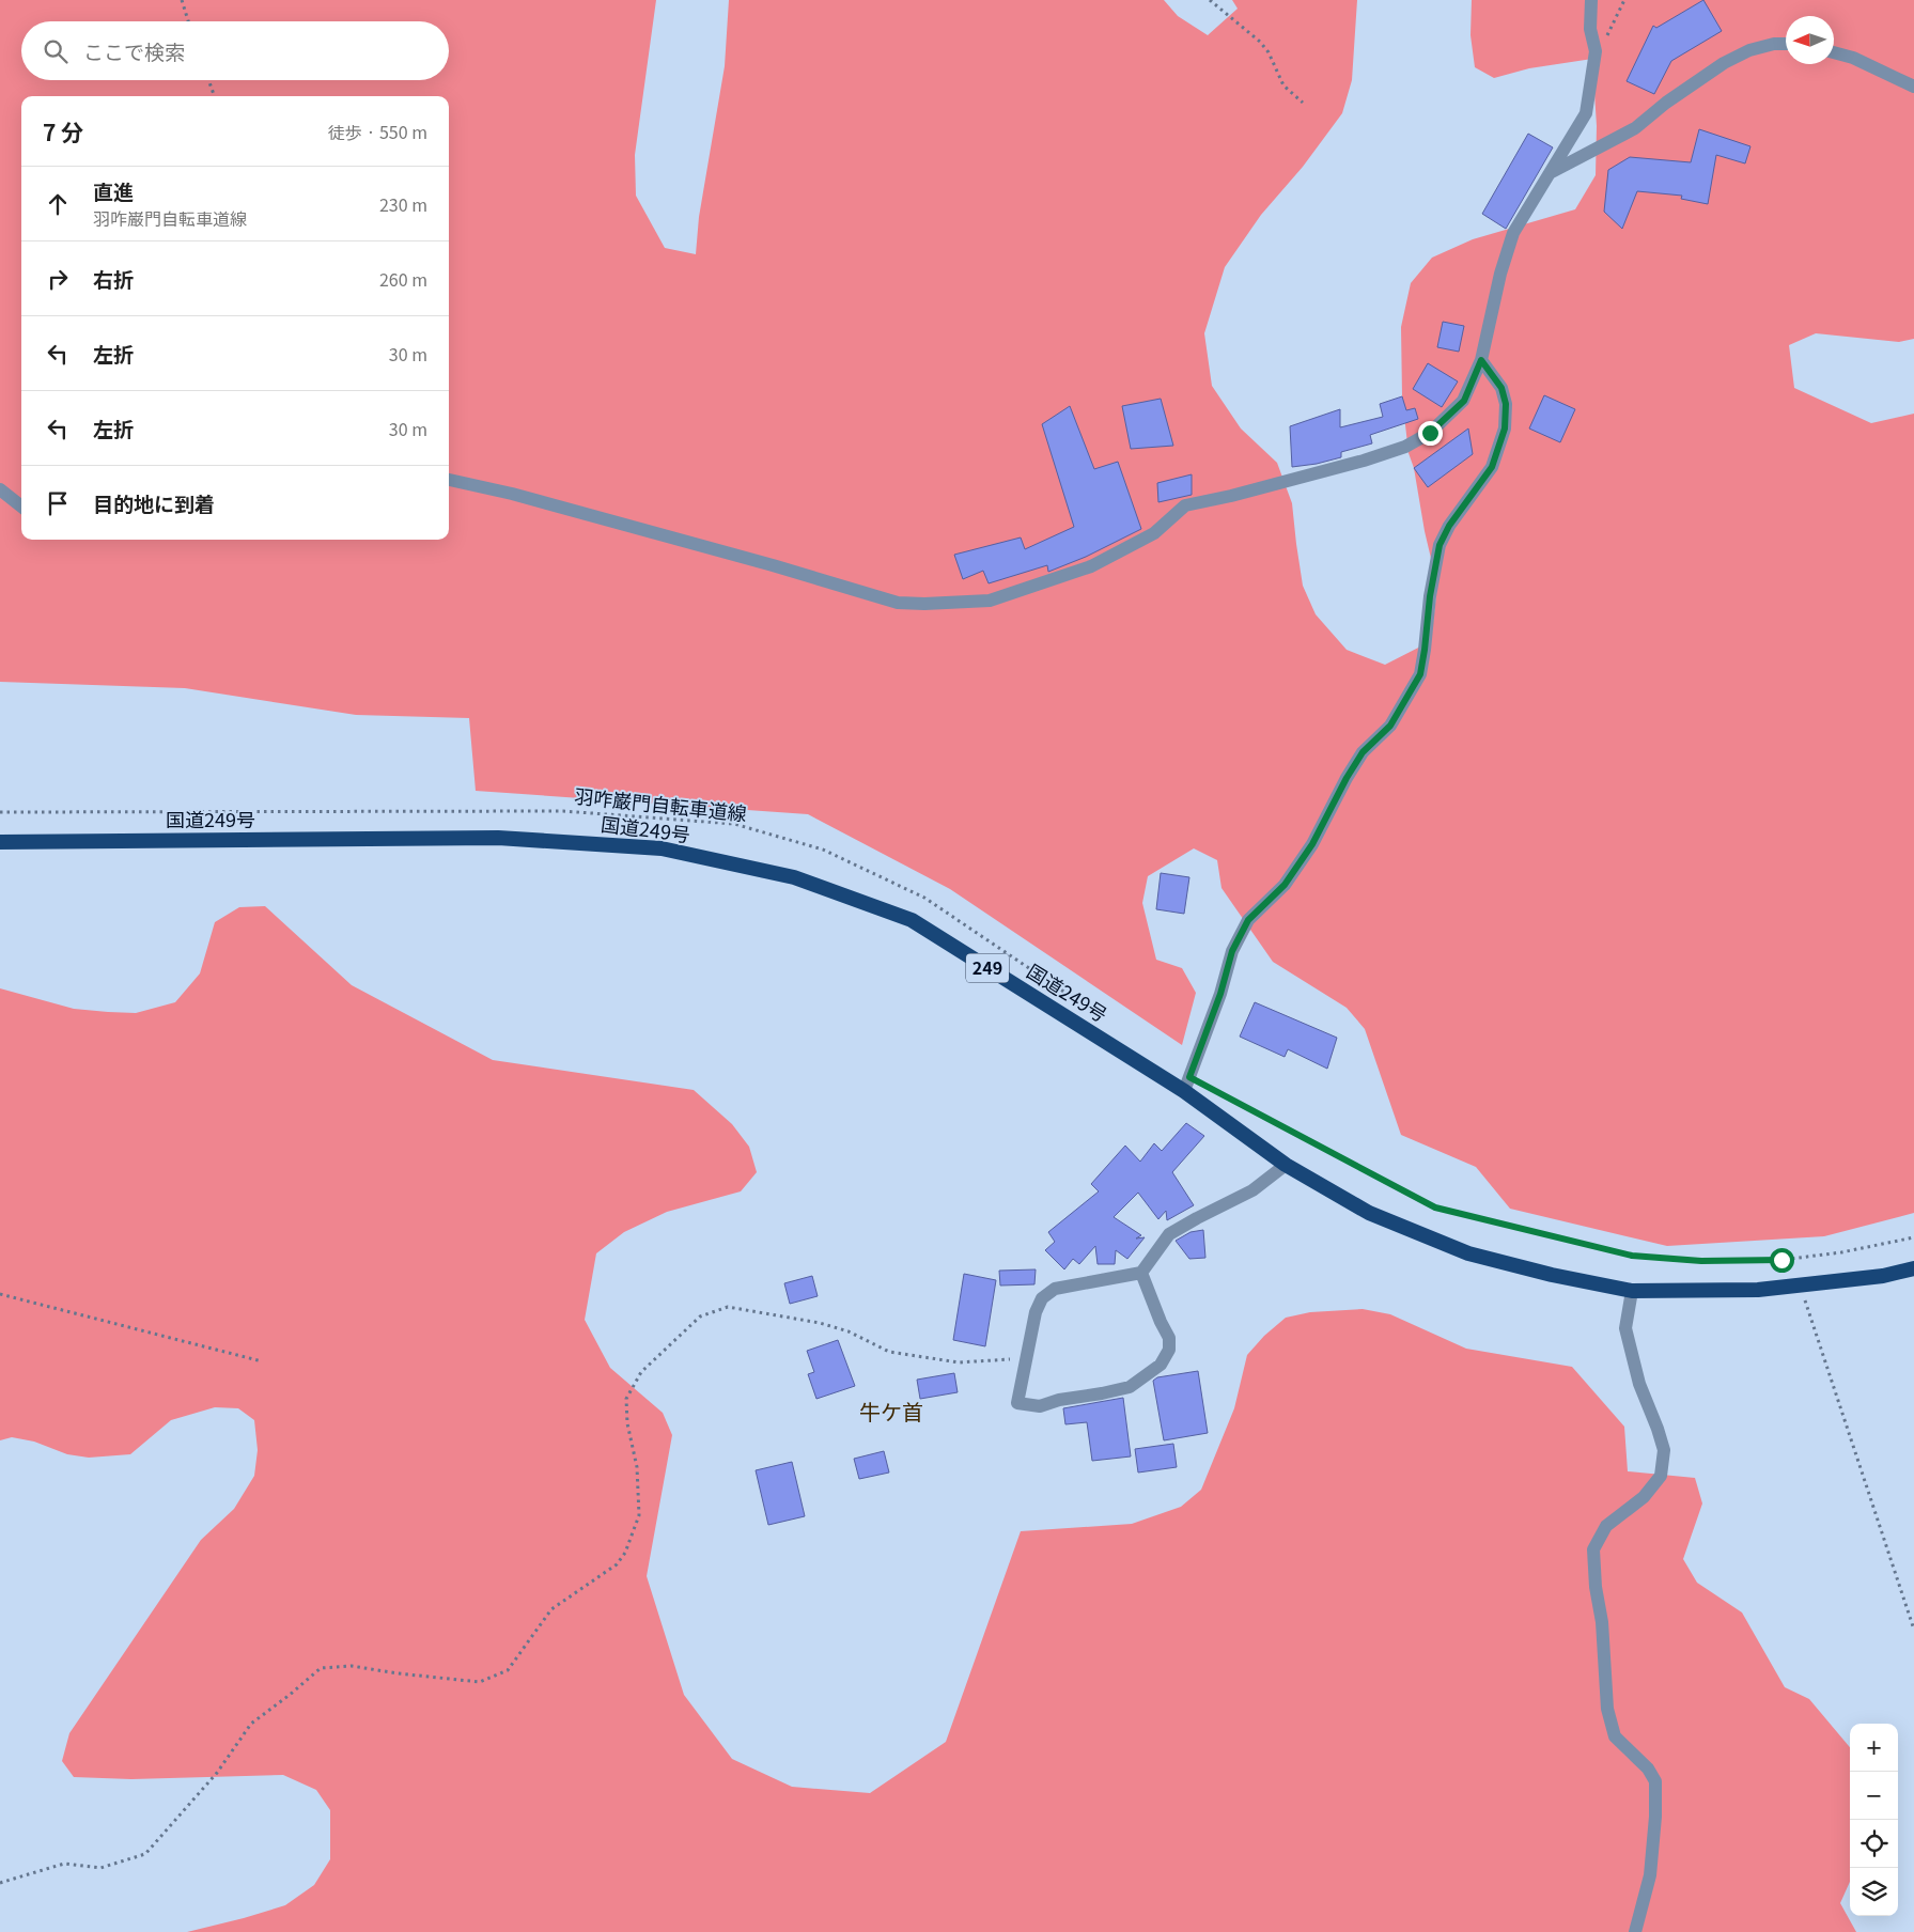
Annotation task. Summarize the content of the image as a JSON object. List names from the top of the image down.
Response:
{
  "streets": {
    "highway": ["国道249号", "249"],
    "path": ["羽咋巌門自転車道線"]
  },
  "districts": ["牛ケ首"],
  "north": "left",
  "page": {
    "search": "ここで検索",
    "heading": ["7 分", "徒歩 · 550 m"],
    "list": [
      ["直進", "羽咋巌門自転車道線", "230 m"],
      ["右折", "260 m"],
      ["左折", "30 m"],
      ["左折", "30 m"],
      "目的地に到着"
    ],
    "map_buttons": ["+", "−"]
  }
}
